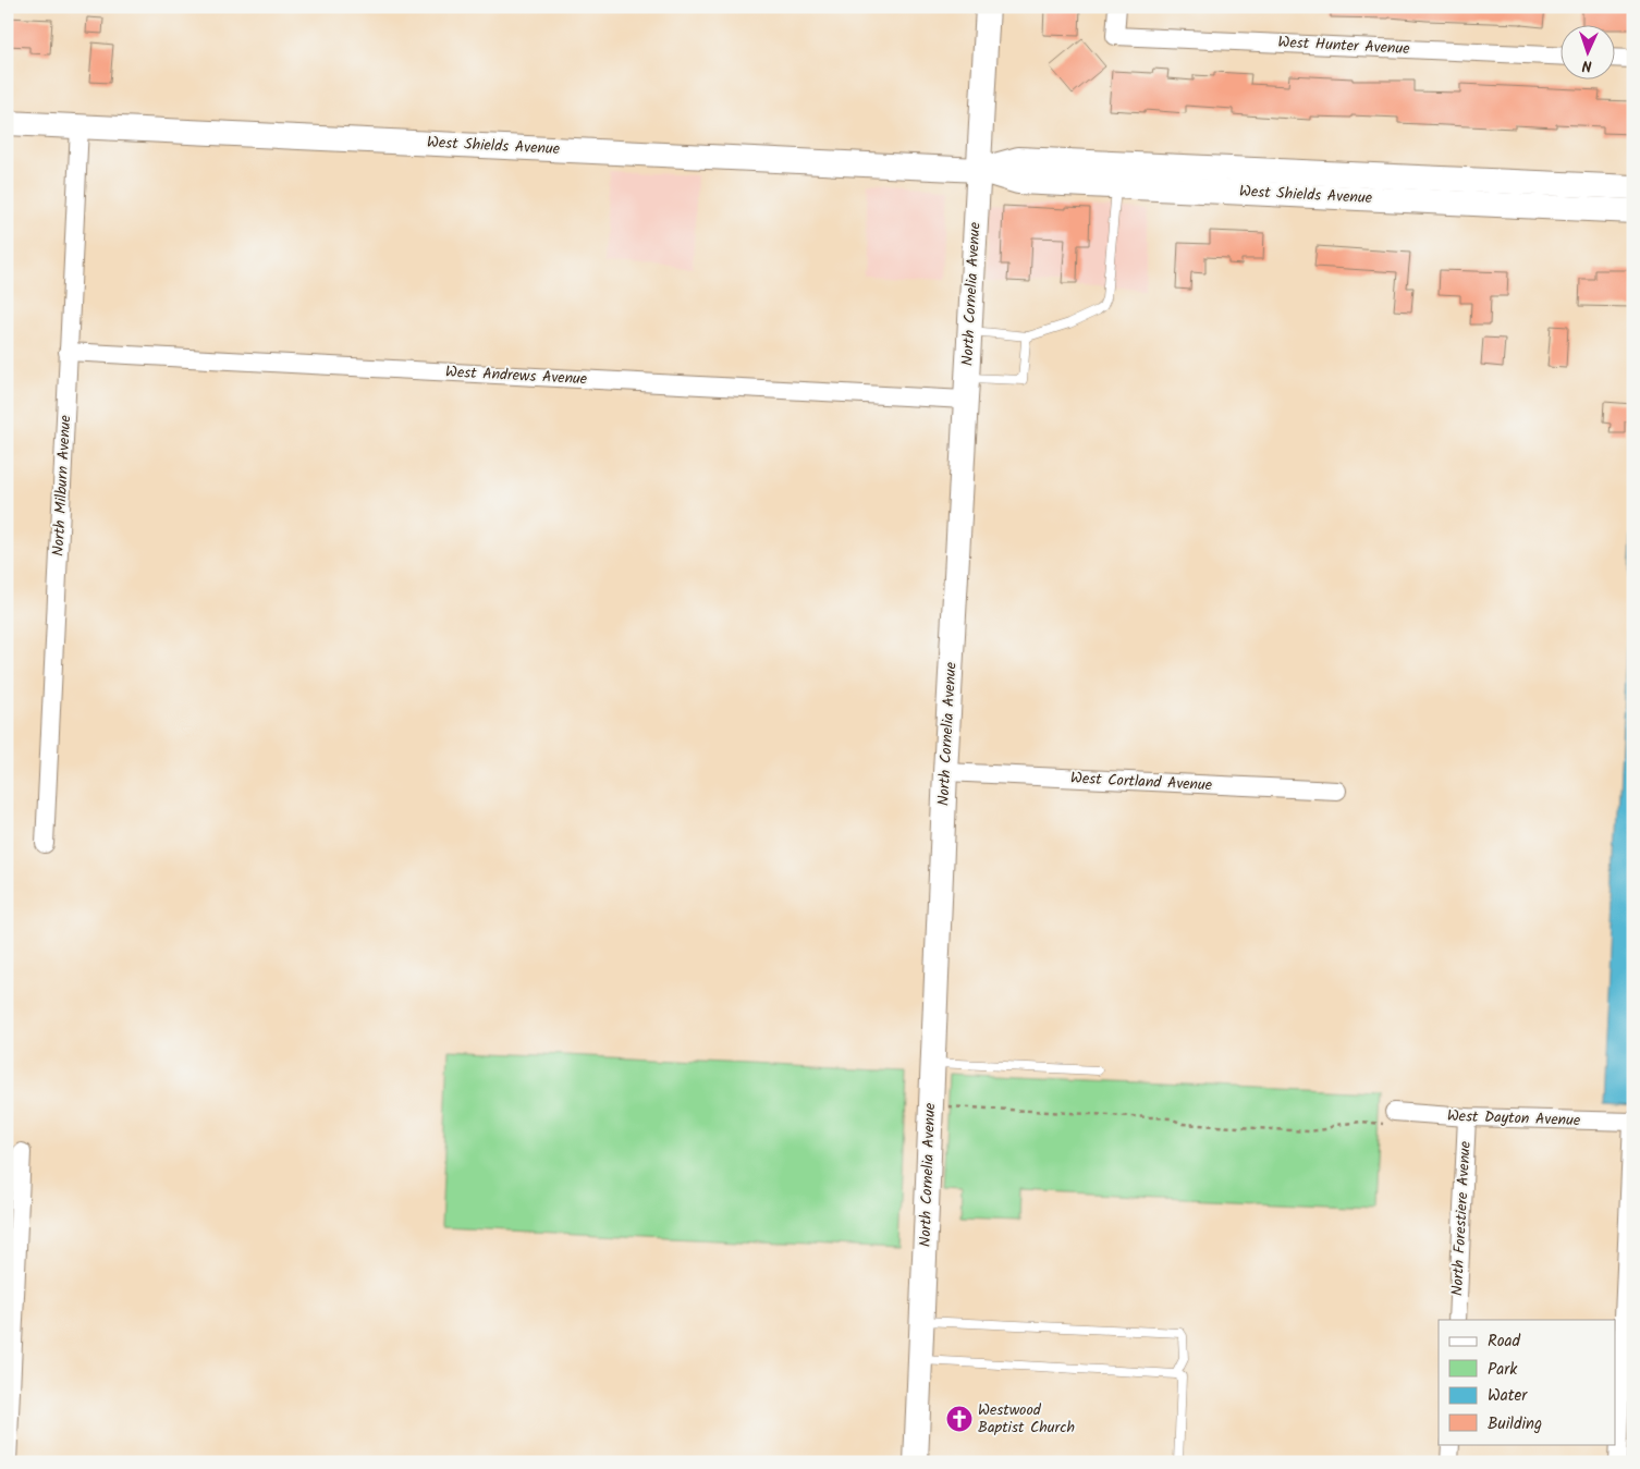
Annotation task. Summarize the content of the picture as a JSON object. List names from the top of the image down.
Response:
{
  "streets": {
    "street": [
      "West Hunter Avenue",
      "West Shields Avenue",
      "North Cornelia Avenue",
      "West Andrews Avenue",
      "North Milburn Avenue",
      "West Cortland Avenue",
      "West Dayton Avenue",
      "North Forestiere Avenue"
    ]
  },
  "crossings": [
    ["West Shields Avenue", "North Cornelia Avenue"],
    ["West Shields Avenue", "North Milburn Avenue"],
    ["North Cornelia Avenue", "West Andrews Avenue"],
    ["North Cornelia Avenue", "West Cortland Avenue"],
    ["West Andrews Avenue", "North Milburn Avenue"],
    ["West Dayton Avenue", "North Forestiere Avenue"]
  ],
  "places": {
    "church": ["Westwood Baptist Church"]
  },
  "legend": [
    "Road",
    "Park",
    "Water",
    "Building"
  ],
  "north": "bottom"
}
